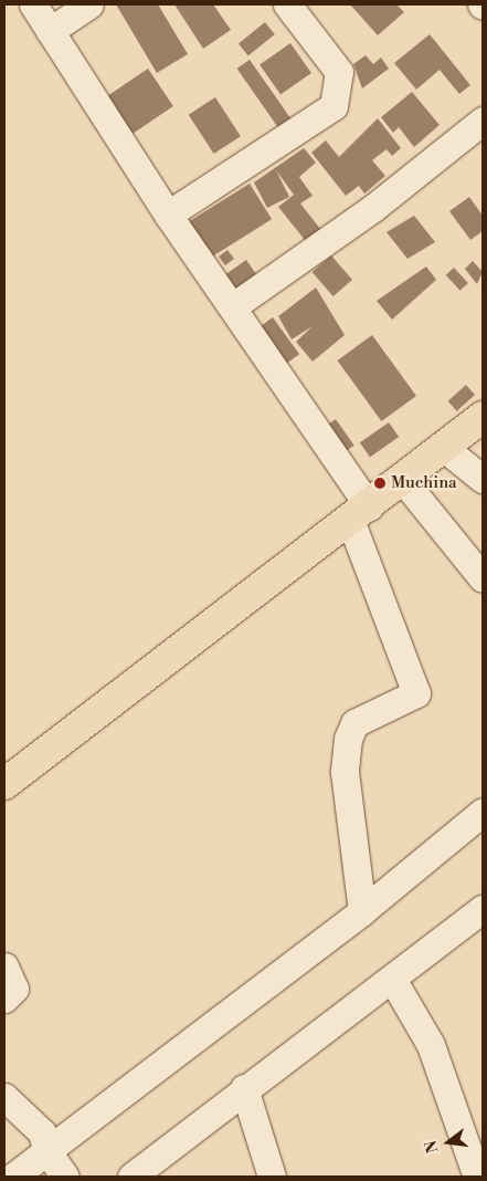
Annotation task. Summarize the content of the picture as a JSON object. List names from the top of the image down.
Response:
{
  "places": ["Muchina"],
  "north": "left"
}
